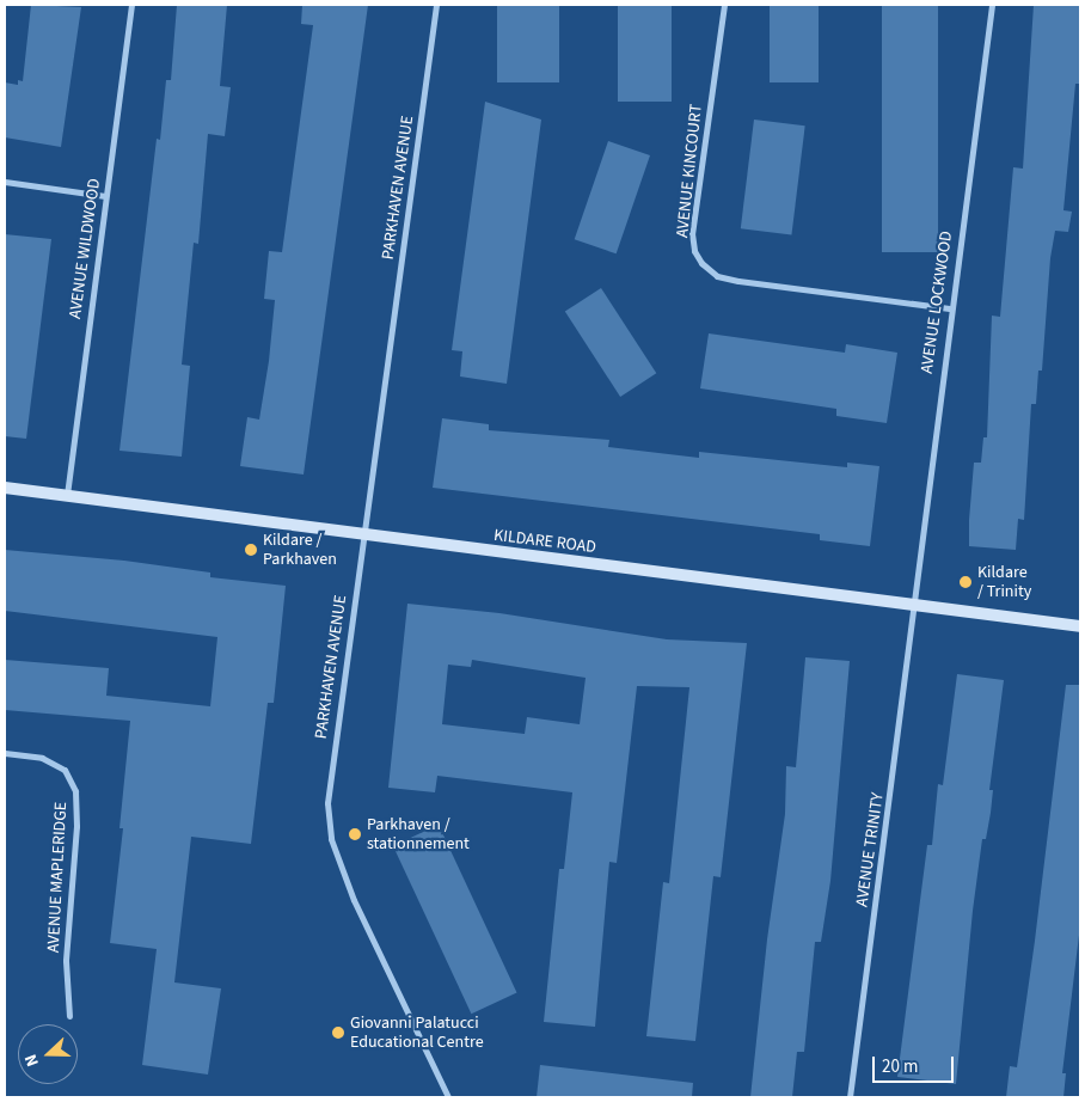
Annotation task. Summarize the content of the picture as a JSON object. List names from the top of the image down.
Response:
{
  "streets": {
    "street": [
      "AVENUE KINCOURT",
      "PARKHAVEN AVENUE",
      "AVENUE WILDWOOD",
      "AVENUE LOCKWOOD",
      "KILDARE ROAD",
      "AVENUE TRINITY",
      "AVENUE MAPLERIDGE"
    ]
  },
  "crossings": [
    ["AVENUE KINCOURT", "AVENUE LOCKWOOD"],
    ["PARKHAVEN AVENUE", "KILDARE ROAD"],
    ["AVENUE WILDWOOD", "KILDARE ROAD"],
    ["AVENUE LOCKWOOD", "KILDARE ROAD"],
    ["AVENUE LOCKWOOD", "AVENUE TRINITY"],
    ["KILDARE ROAD", "AVENUE TRINITY"]
  ],
  "places": [
    "Kildare / Parkhaven",
    "Kildare / Trinity",
    "Parkhaven / stationnement",
    "Giovanni Palatucci Educational Centre"
  ],
  "scale_bar": "20 m",
  "north": "left"
}
